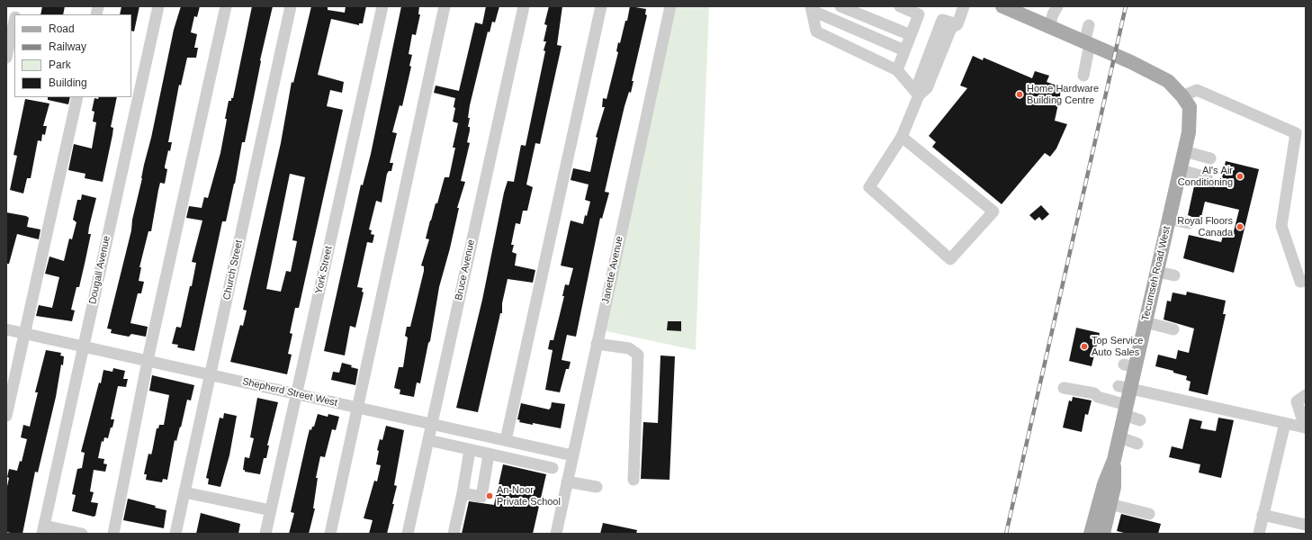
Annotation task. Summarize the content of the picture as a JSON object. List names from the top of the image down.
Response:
{
  "streets": {
    "main road": ["Tecumseh Road West"],
    "street": [
      "Dougall Avenue",
      "Church Street",
      "York Street",
      "Bruce Avenue",
      "Janette Avenue",
      "Shepherd Street West"
    ]
  },
  "crossings": [
    ["Dougall Avenue", "Shepherd Street West"],
    ["Church Street", "Shepherd Street West"],
    ["York Street", "Shepherd Street West"],
    ["Bruce Avenue", "Shepherd Street West"],
    ["Janette Avenue", "Shepherd Street West"]
  ],
  "places": [
    "Home Hardware Building Centre",
    "Al's Air Conditioning",
    "Royal Floors Canada",
    "Top Service Auto Sales",
    "An-Noor Private School"
  ],
  "legend": [
    "Road",
    "Railway",
    "Park",
    "Building"
  ]
}
